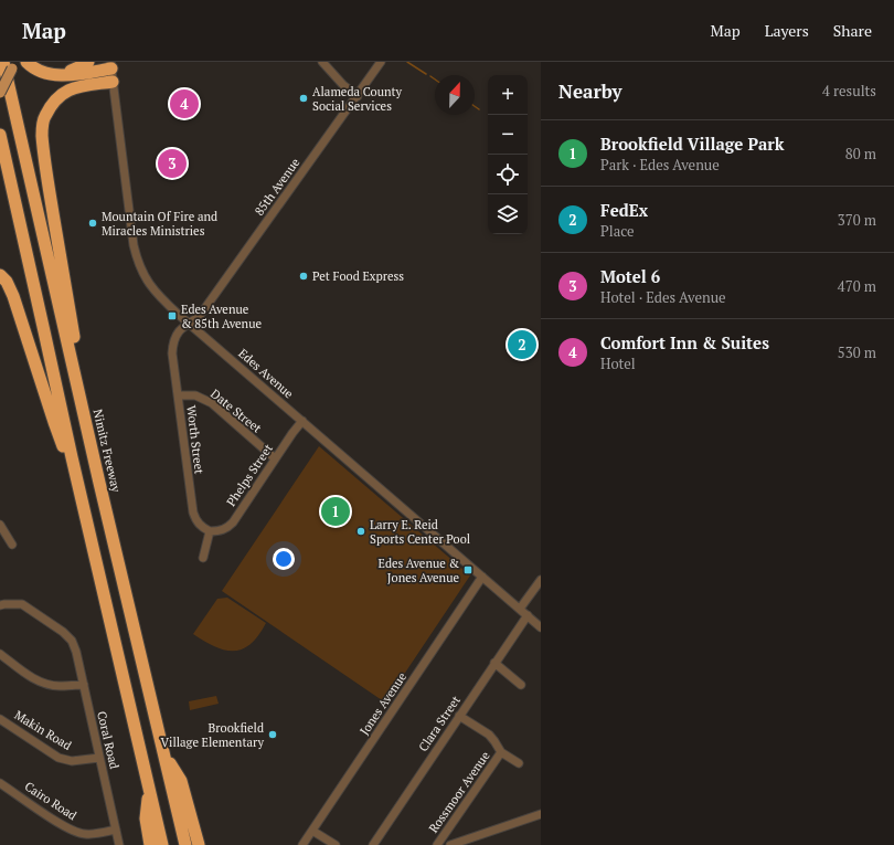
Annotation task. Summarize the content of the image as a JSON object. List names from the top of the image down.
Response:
{
  "streets": {
    "highway": ["Nimitz Freeway"],
    "street": [
      "85th Avenue",
      "Edes Avenue",
      "Date Street",
      "Worth Street",
      "Phelps Street",
      "Jones Avenue",
      "Clara Street",
      "Makin Road",
      "Coral Road",
      "Rossmoor Avenue",
      "Cairo Road"
    ]
  },
  "crossings": [
    ["85th Avenue", "Edes Avenue"],
    ["85th Avenue", "Worth Street"],
    ["Edes Avenue", "Worth Street"],
    ["Edes Avenue", "Phelps Street"],
    ["Edes Avenue", "Jones Avenue"],
    ["Edes Avenue", "Clara Street"],
    ["Date Street", "Worth Street"],
    ["Date Street", "Phelps Street"],
    ["Worth Street", "Phelps Street"],
    ["Makin Road", "Coral Road"],
    ["Coral Road", "Cairo Road"]
  ],
  "places": {
    "other": [
      "Alameda County Social Services",
      "Mountain Of Fire and Miracles Ministries",
      "Pet Food Express",
      "Larry E. Reid Sports Center Pool",
      "Brookfield Village Elementary"
    ],
    "transit": ["Edes Avenue & 85th Avenue", "Edes Avenue & Jones Avenue"]
  },
  "north": "top",
  "page": {
    "header": "Map",
    "nav": ["Map", "Layers", "Share"],
    "heading": ["Nearby", "4 results"],
    "map_buttons": ["+", "−"],
    "pins": [
      "4",
      "3",
      "2",
      "1"
    ],
    "list": [
      {
        "mark": "1",
        "name": "Brookfield Village Park",
        "note": "Park · Edes Avenue",
        "value": "80 m"
      },
      {
        "mark": "2",
        "name": "FedEx",
        "note": "Place",
        "value": "370 m"
      },
      {
        "mark": "3",
        "name": "Motel 6",
        "note": "Hotel · Edes Avenue",
        "value": "470 m"
      },
      {
        "mark": "4",
        "name": "Comfort Inn & Suites",
        "note": "Hotel",
        "value": "530 m"
      }
    ]
  }
}
